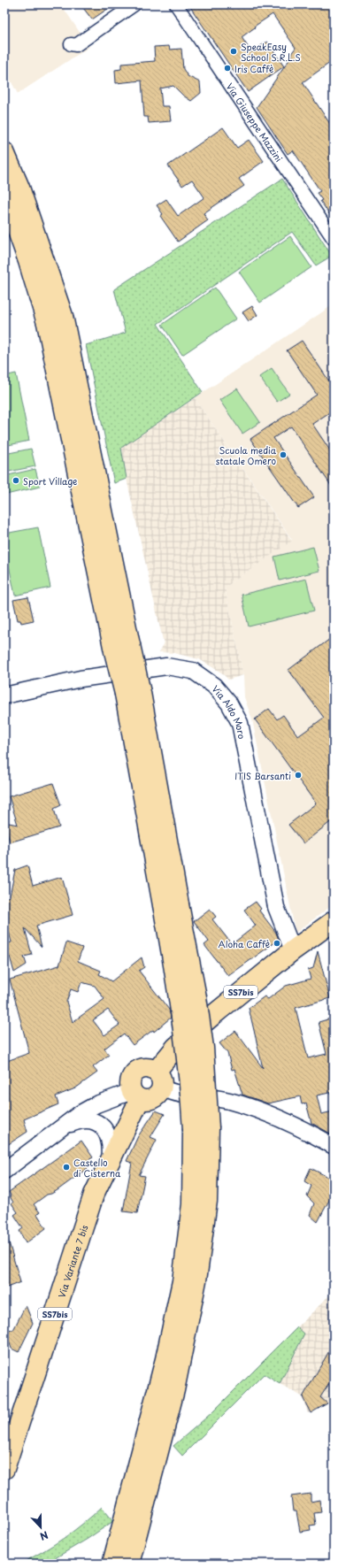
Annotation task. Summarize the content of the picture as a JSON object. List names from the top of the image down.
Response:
{
  "streets": {
    "main road": ["SS7bis", "Via Variante 7 bis"],
    "street": ["Via Giuseppe Mazzini", "Via Aldo Moro"]
  },
  "crossings": [
    ["Via Aldo Moro", "SS7bis"],
    ["SS7bis", "Via Variante 7 bis"]
  ],
  "places": [
    "SpeakEasy School S.R.L.S",
    "Iris Caffè",
    "Scuola media statale Omero",
    "Sport Village",
    "ITIS Barsanti",
    "Aloha Caffè",
    "Castello di Cisterna"
  ],
  "north": "bottom"
}
